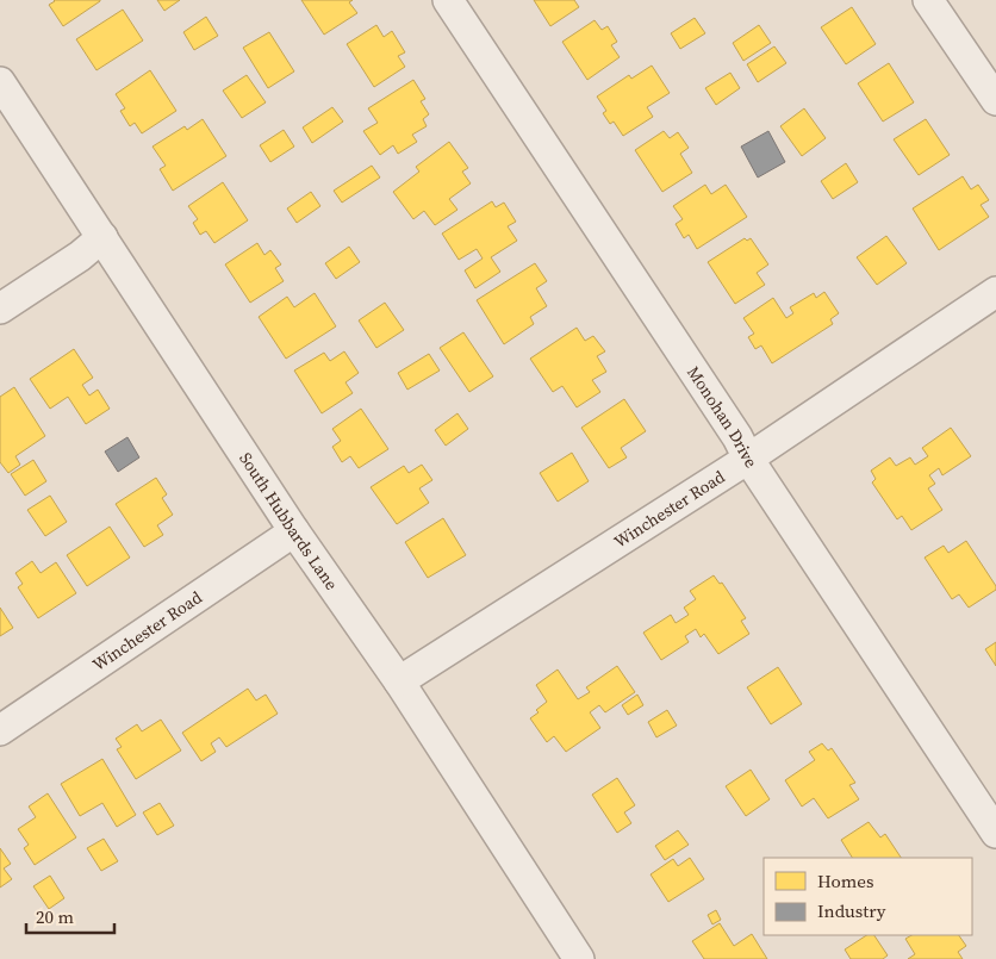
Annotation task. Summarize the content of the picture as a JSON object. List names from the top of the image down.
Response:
{
  "streets": {
    "street": ["Monohan Drive", "Winchester Road", "South Hubbards Lane"]
  },
  "crossings": [
    ["Monohan Drive", "Winchester Road"],
    ["Winchester Road", "South Hubbards Lane"]
  ],
  "legend": ["Homes", "Industry"],
  "scale_bar": "20 m"
}
